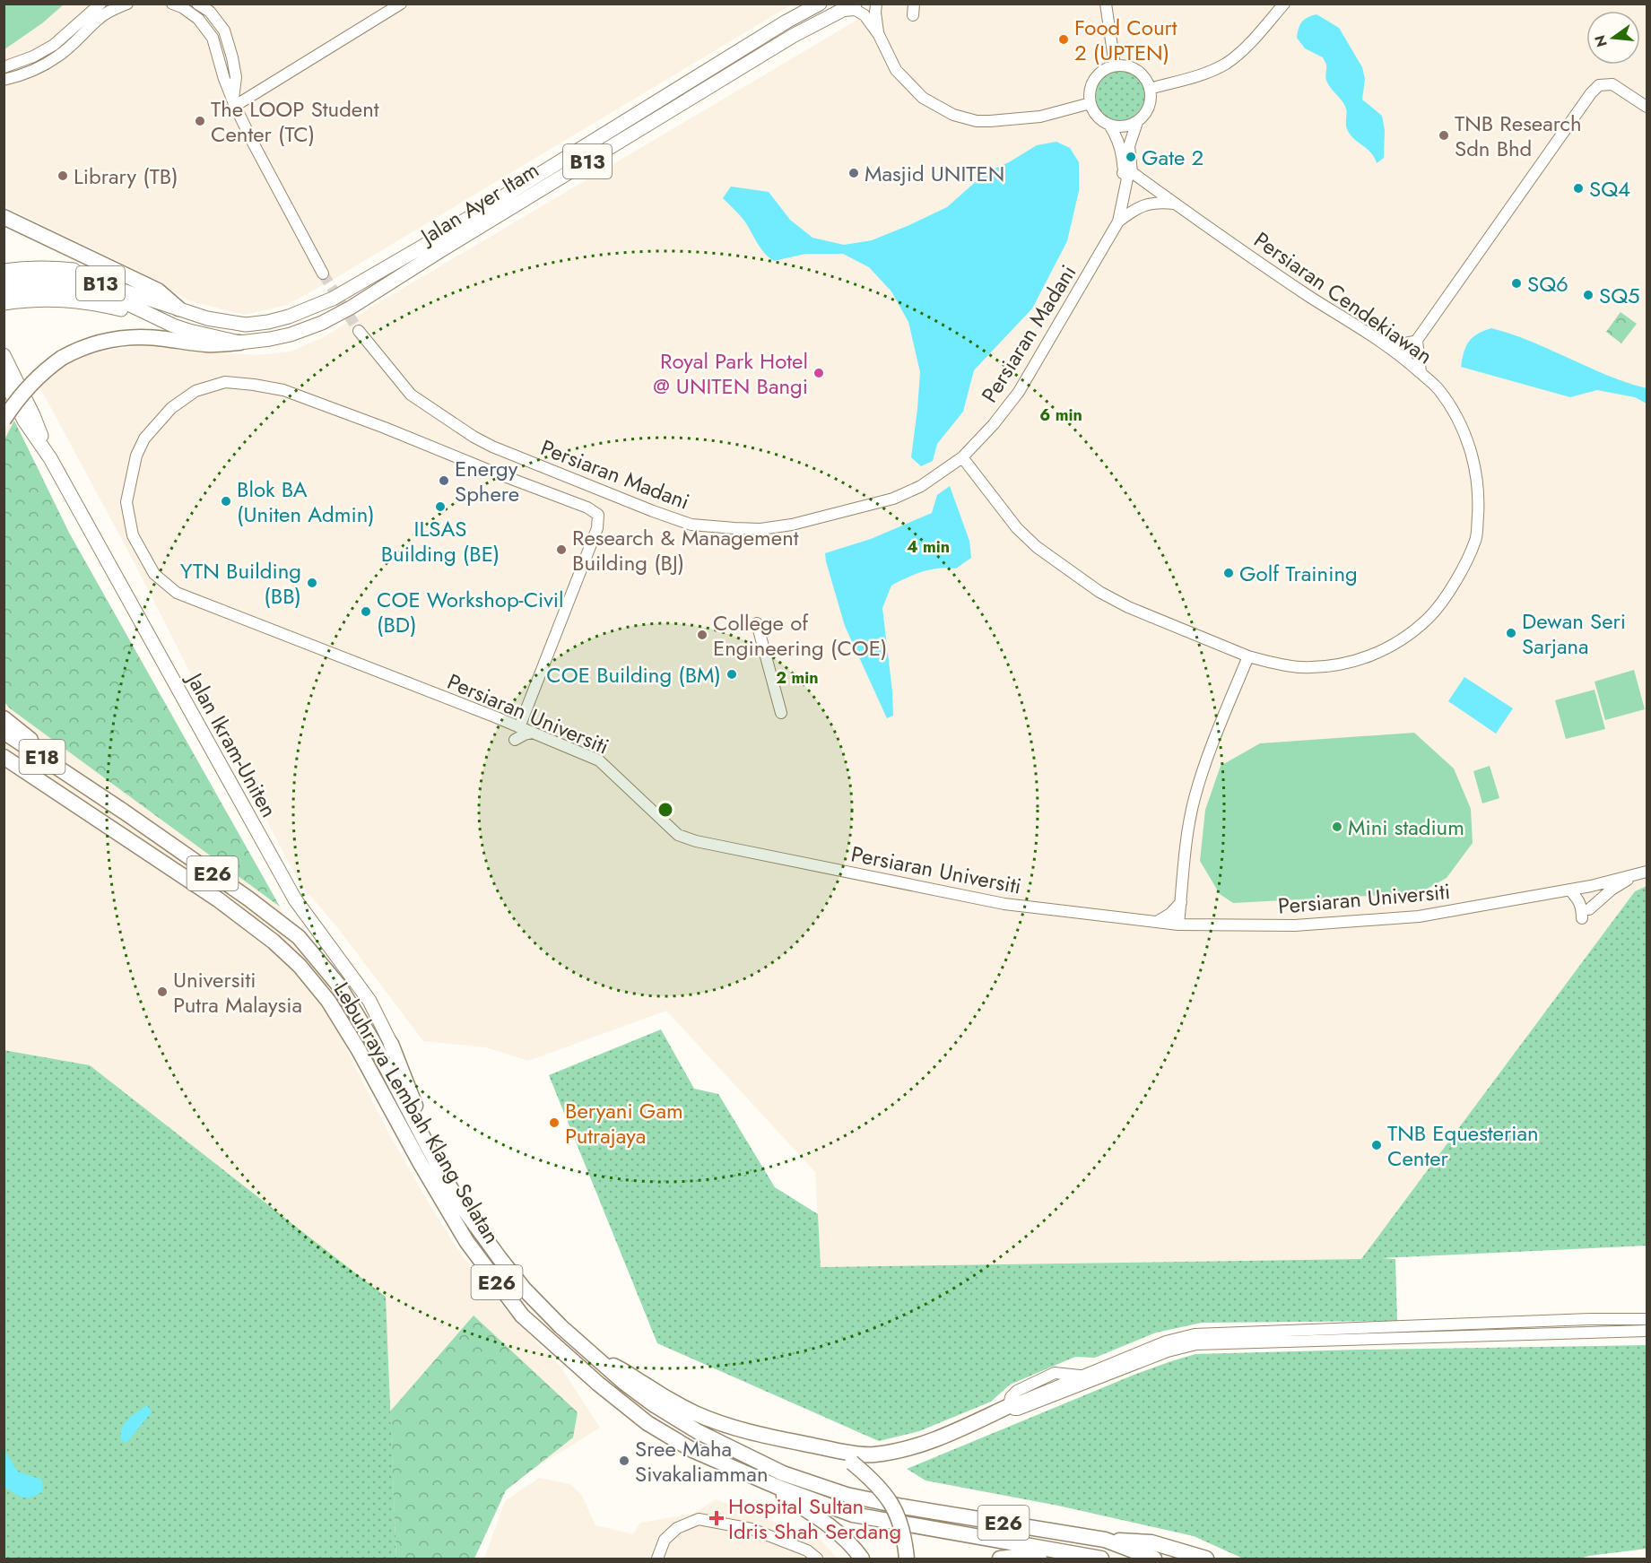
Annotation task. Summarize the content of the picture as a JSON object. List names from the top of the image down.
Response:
{
  "streets": {
    "highway": [
      "B13",
      "E18",
      "E26",
      "Lebuhraya Lembah Klang Selatan"
    ],
    "main road": ["Jalan Ayer Itam", "Jalan Ikram-Uniten"],
    "street": ["Persiaran Cendekiawan", "Persiaran Madani", "Persiaran Universiti"]
  },
  "crossings": [
    ["B13", "Jalan Ayer Itam"],
    ["Persiaran Cendekiawan", "Persiaran Madani"],
    ["E18", "Lebuhraya Lembah Klang Selatan"]
  ],
  "places": {
    "other": [
      "Food Court 2 (UPTEN)",
      "The LOOP Student Center (TC)",
      "TNB Research Sdn Bhd",
      "Gate 2",
      "Masjid UNITEN",
      "Library (TB)",
      "SQ4",
      "SQ6",
      "SQ5",
      "Royal Park Hotel @ UNITEN Bangi",
      "Energy Sphere",
      "Blok BA (Uniten Admin)",
      "ILSAS Building (BE)",
      "Research & Management Building (BJ)",
      "Golf Training",
      "YTN Building (BB)",
      "COE Workshop-Civil (BD)",
      "Dewan Seri Sarjana",
      "College of Engineering (COE)",
      "COE Building (BM)",
      "Mini stadium",
      "Universiti Putra Malaysia",
      "Beryani Gam Putrajaya",
      "TNB Equesterian Center",
      "Sree Maha Sivakaliamman"
    ],
    "health": ["Hospital Sultan Idris Shah Serdang"]
  },
  "north": "left",
  "rings": ["6 min", "4 min", "2 min"]
}
